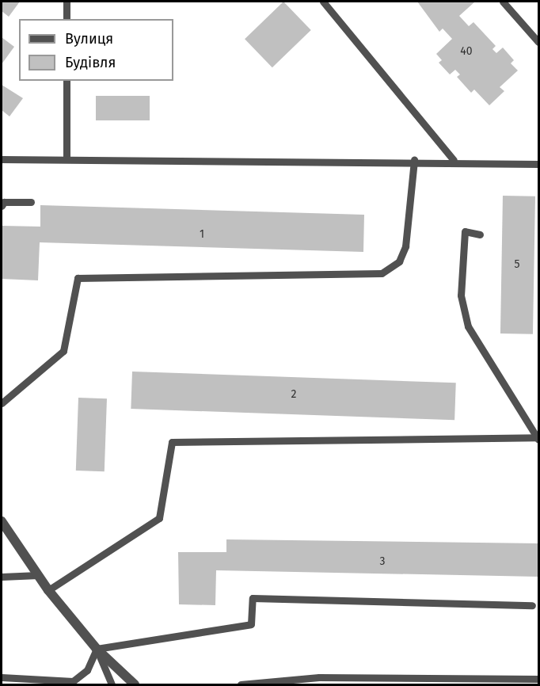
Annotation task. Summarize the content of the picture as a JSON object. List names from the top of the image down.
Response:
{
  "house_numbers": [
    "40",
    "1",
    "5",
    "2",
    "3"
  ],
  "legend": ["Вулиця", "Будівля"]
}
